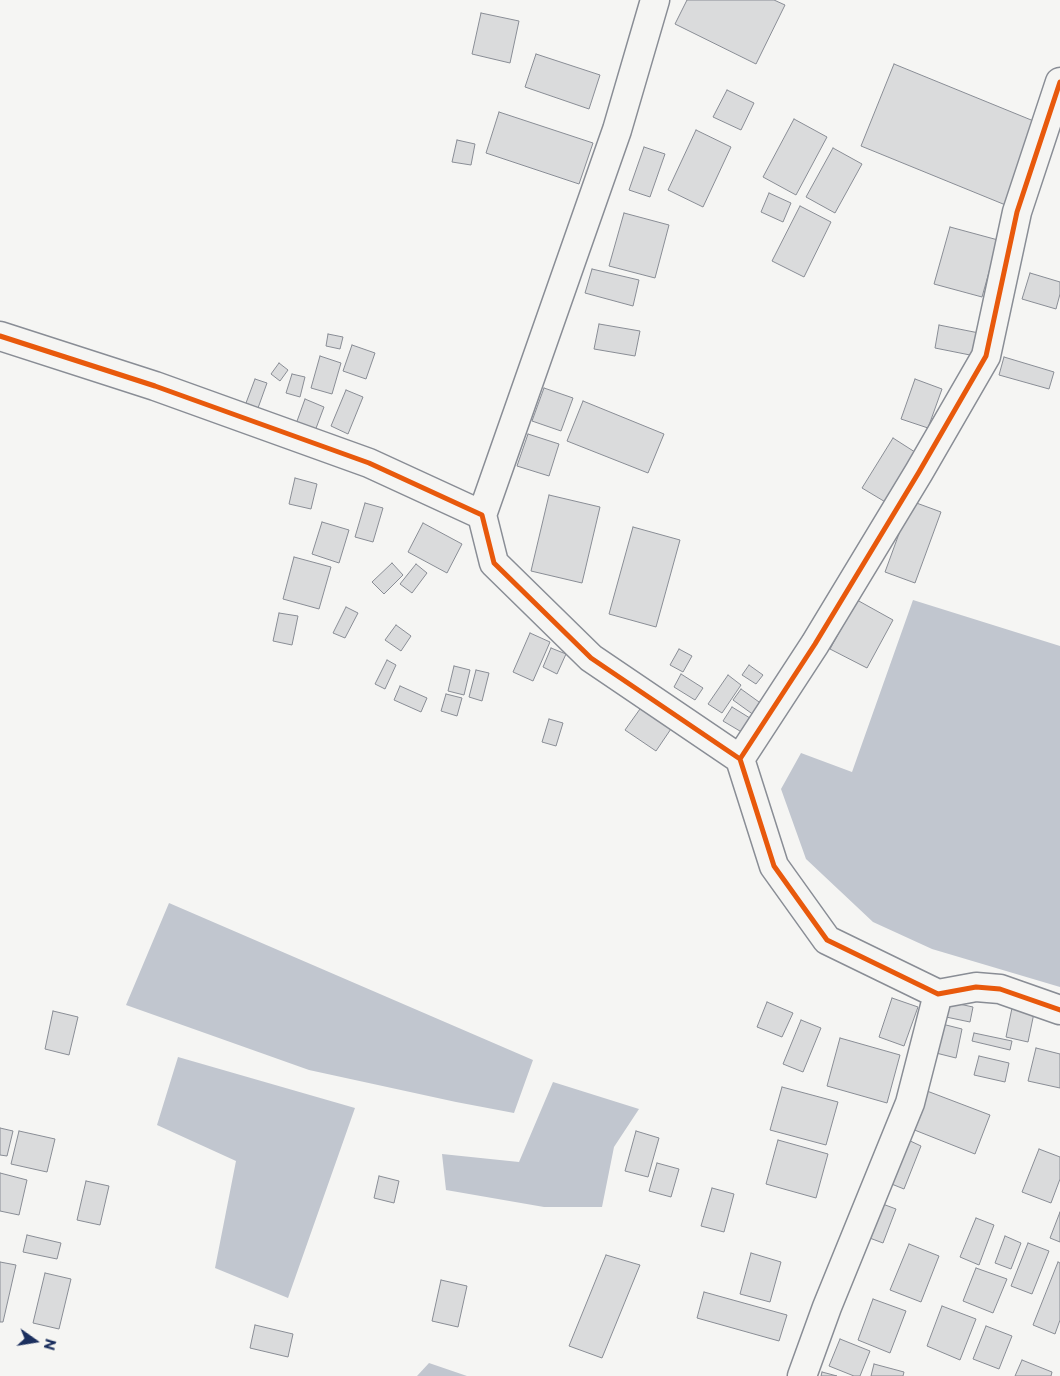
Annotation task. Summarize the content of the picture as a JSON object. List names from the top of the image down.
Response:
{
  "north": "right"
}
